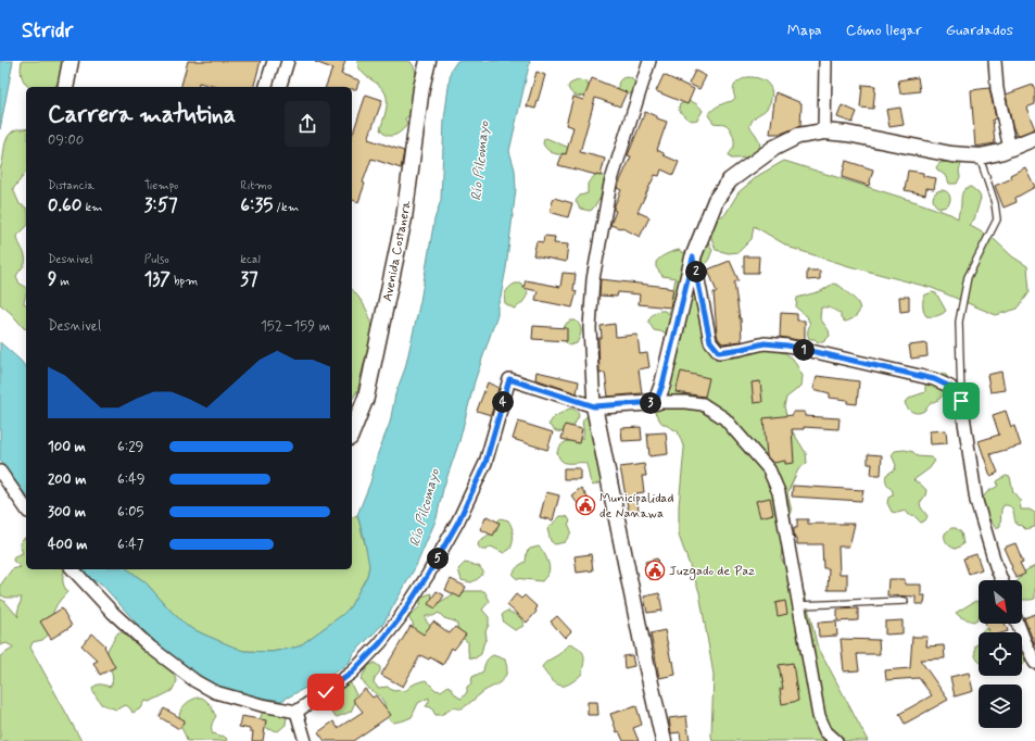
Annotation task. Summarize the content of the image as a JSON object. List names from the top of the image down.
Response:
{
  "streets": {
    "street": ["Avenida Costanera"]
  },
  "water": ["Río Pilcomayo"],
  "places": {
    "public building": ["Municipalidad de Nanawa", "Juzgado de Paz"]
  },
  "north": "bottom right",
  "page": {
    "header": "Stridr",
    "nav": ["Mapa", "Cómo llegar", "Guardados"],
    "heading": ["Carrera matutina", "09:00"],
    "stats": [
      ["Distancia", "0.60 km"],
      ["Tiempo", "3:57"],
      ["Ritmo", "6:35 /km"],
      ["Desnivel", "9 m"],
      ["Pulso", "137 bpm"],
      ["kcal", "37"]
    ],
    "pins": [
      "2",
      "1",
      "4",
      "3",
      "5"
    ],
    "chart": ["Desnivel", "152–159 m"],
    "list": [
      {
        "name": "100 m",
        "note": "6:29"
      },
      {
        "name": "200 m",
        "note": "6:49"
      },
      {
        "name": "300 m",
        "note": "6:05"
      },
      {
        "name": "400 m",
        "note": "6:47"
      }
    ]
  }
}
